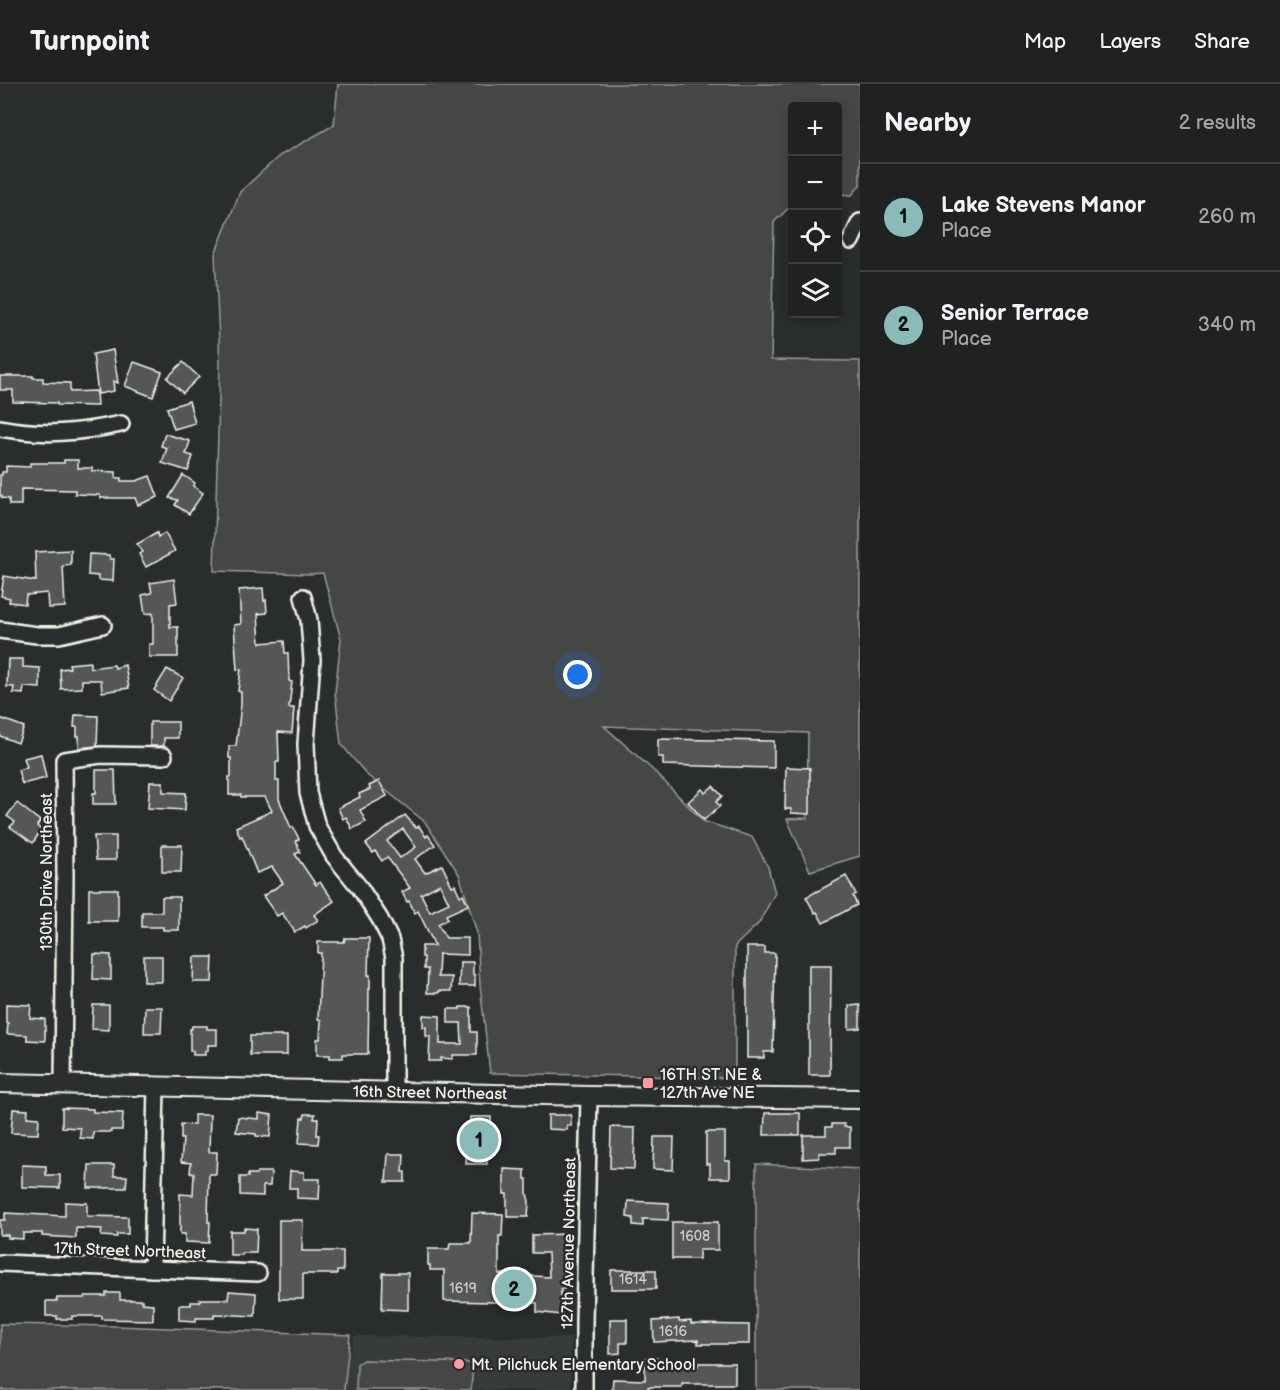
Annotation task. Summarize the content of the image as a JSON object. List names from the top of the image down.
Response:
{
  "streets": {
    "street": [
      "130th Drive Northeast",
      "16th Street Northeast",
      "127th Avenue Northeast",
      "17th Street Northeast"
    ]
  },
  "crossings": [
    ["130th Drive Northeast", "16th Street Northeast"],
    ["16th Street Northeast", "127th Avenue Northeast"]
  ],
  "places": {
    "transit": ["16TH ST NE & 127th Ave NE"],
    "other": ["Mt. Pilchuck Elementary School"]
  },
  "house_numbers": [
    "1608",
    "1614",
    "1619",
    "1616"
  ],
  "page": {
    "header": "Turnpoint",
    "nav": ["Map", "Layers", "Share"],
    "heading": ["Nearby", "2 results"],
    "map_buttons": ["+", "−"],
    "list": [
      {
        "mark": "1",
        "name": "Lake Stevens Manor",
        "note": "Place",
        "value": "260 m"
      },
      {
        "mark": "2",
        "name": "Senior Terrace",
        "note": "Place",
        "value": "340 m"
      }
    ],
    "pins": ["1", "2"]
  }
}
